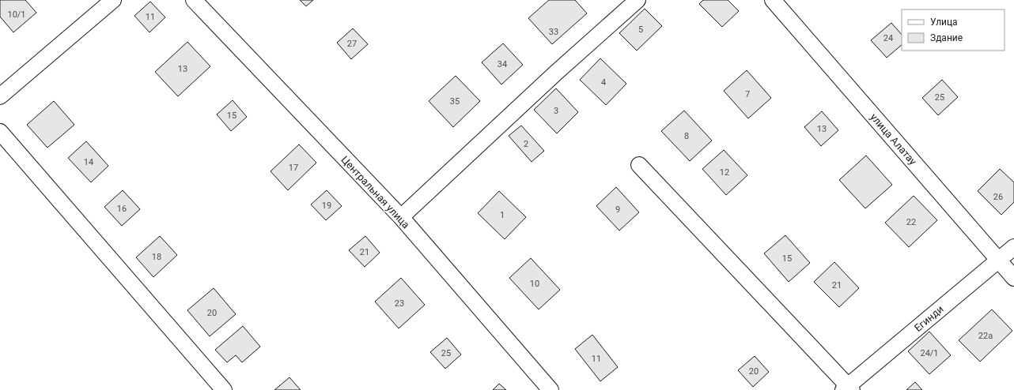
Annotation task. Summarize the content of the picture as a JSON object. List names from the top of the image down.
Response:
{
  "streets": {
    "street": ["улица Алатау", "Центральная улица", "Егинди"]
  },
  "crossings": [
    ["улица Алатау", "Егинди"]
  ],
  "house_numbers": [
    "10/1",
    "11",
    "5",
    "33",
    "24",
    "27",
    "34",
    "13",
    "4",
    "7",
    "25",
    "35",
    "3",
    "15",
    "13",
    "8",
    "2",
    "14",
    "17",
    "12",
    "26",
    "19",
    "16",
    "9",
    "1",
    "22",
    "21",
    "18",
    "15",
    "10",
    "21",
    "23",
    "20",
    "22а",
    "25",
    "24/1",
    "11",
    "20"
  ],
  "legend": ["Улица", "Здание"]
}
